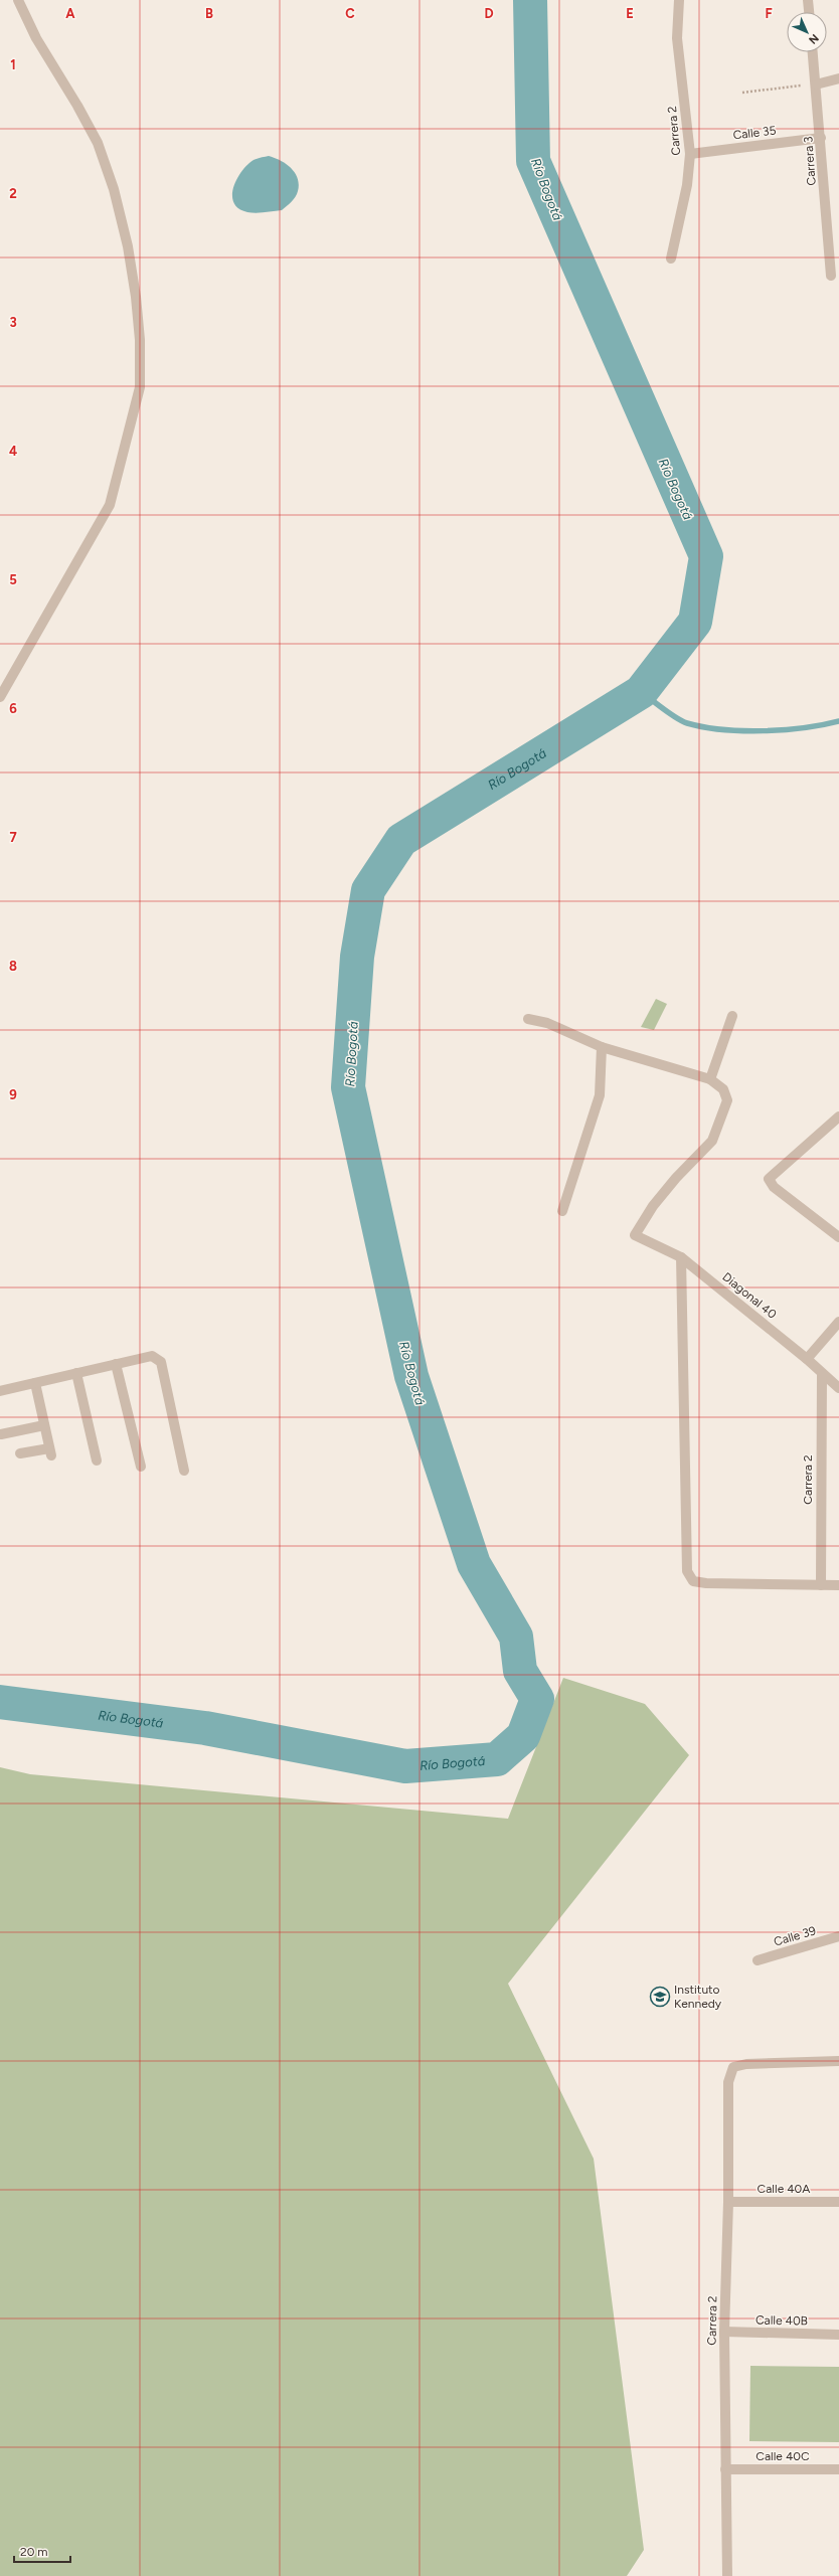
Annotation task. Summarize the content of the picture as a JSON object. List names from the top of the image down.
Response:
{
  "streets": {
    "street": [
      "Carrera 2",
      "Calle 35",
      "Carrera 3",
      "Diagonal 40",
      "Calle 39",
      "Calle 40A",
      "Calle 40B",
      "Calle 40C"
    ]
  },
  "crossings": [
    ["Carrera 2", "Calle 35"],
    ["Carrera 2", "Diagonal 40"],
    ["Carrera 2", "Calle 40A"],
    ["Carrera 2", "Calle 40B"],
    ["Carrera 2", "Calle 40C"],
    ["Calle 35", "Carrera 3"]
  ],
  "water": ["Río Bogotá"],
  "places": {
    "school or university": ["Instituto Kennedy"]
  },
  "scale_bar": "20 m",
  "north": "bottom right",
  "grid": {
    "columns": [
      "A",
      "B",
      "C",
      "D",
      "E",
      "F"
    ],
    "rows": [
      "1",
      "2",
      "3",
      "4",
      "5",
      "6",
      "7",
      "8",
      "9"
    ]
  }
}
